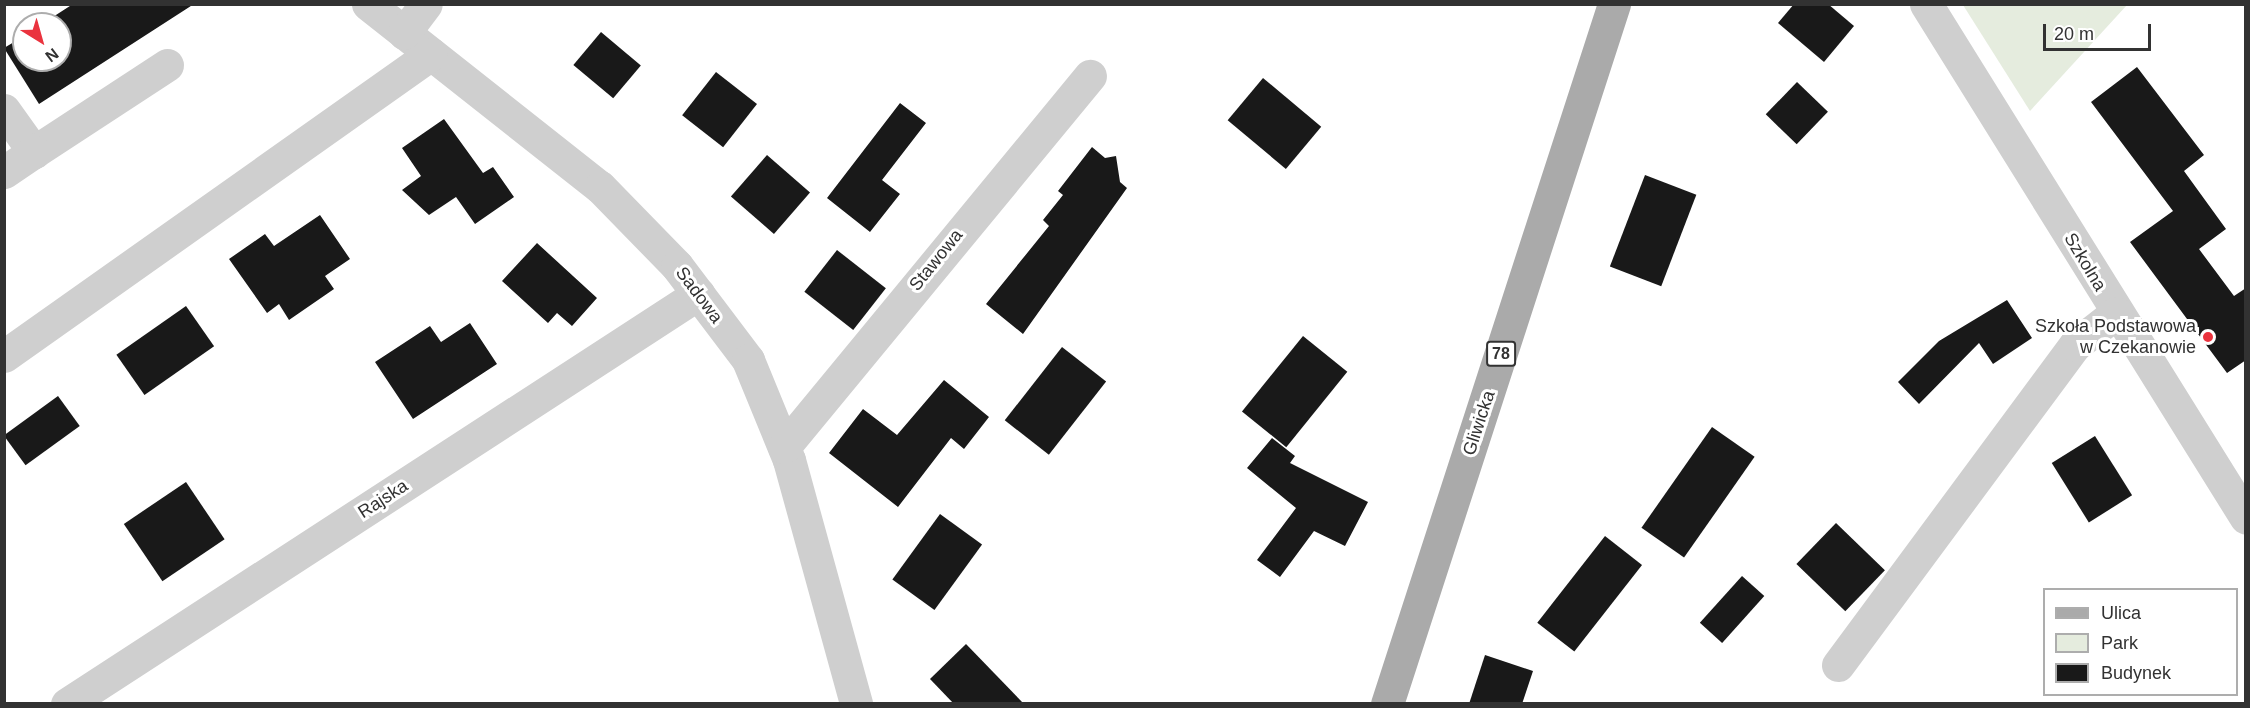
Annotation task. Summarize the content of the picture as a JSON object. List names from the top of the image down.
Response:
{
  "streets": {
    "main road": ["78", "Gliwicka"],
    "street": [
      "Stawowa",
      "Szkolna",
      "Sadowa",
      "Rajska"
    ]
  },
  "crossings": [
    ["Stawowa", "Sadowa"],
    ["Sadowa", "Rajska"]
  ],
  "places": ["Szkoła Podstawowa w Czekanowie"],
  "legend": ["Ulica", "Park", "Budynek"],
  "scale_bar": "20 m",
  "north": "bottom right"
}
